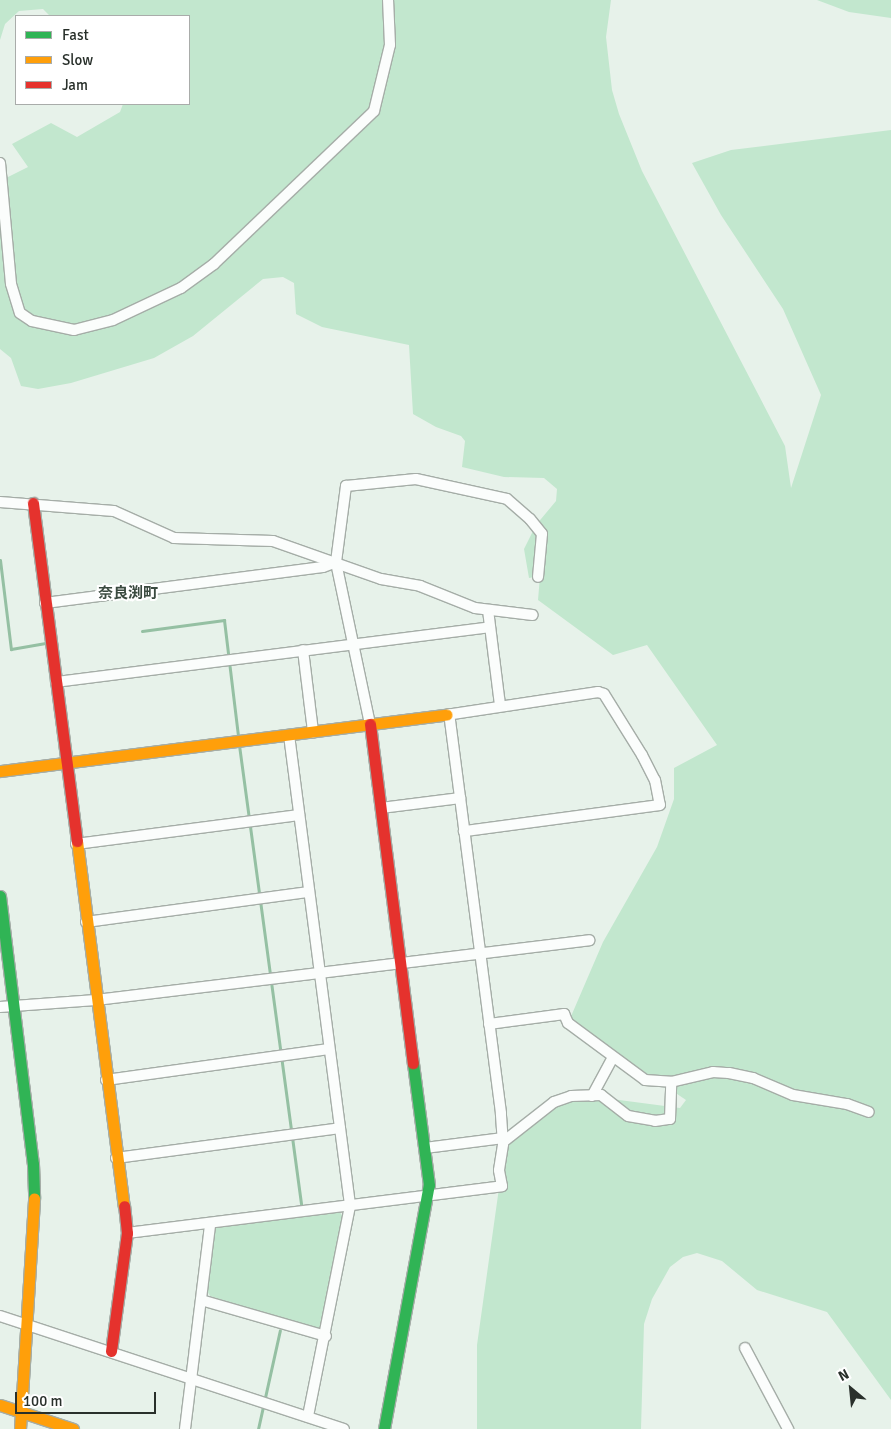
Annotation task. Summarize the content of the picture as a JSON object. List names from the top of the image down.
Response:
{
  "districts": ["奈良渕町"],
  "legend": ["Fast", "Slow", "Jam"],
  "scale_bar": "100 m",
  "north": "top left"
}
